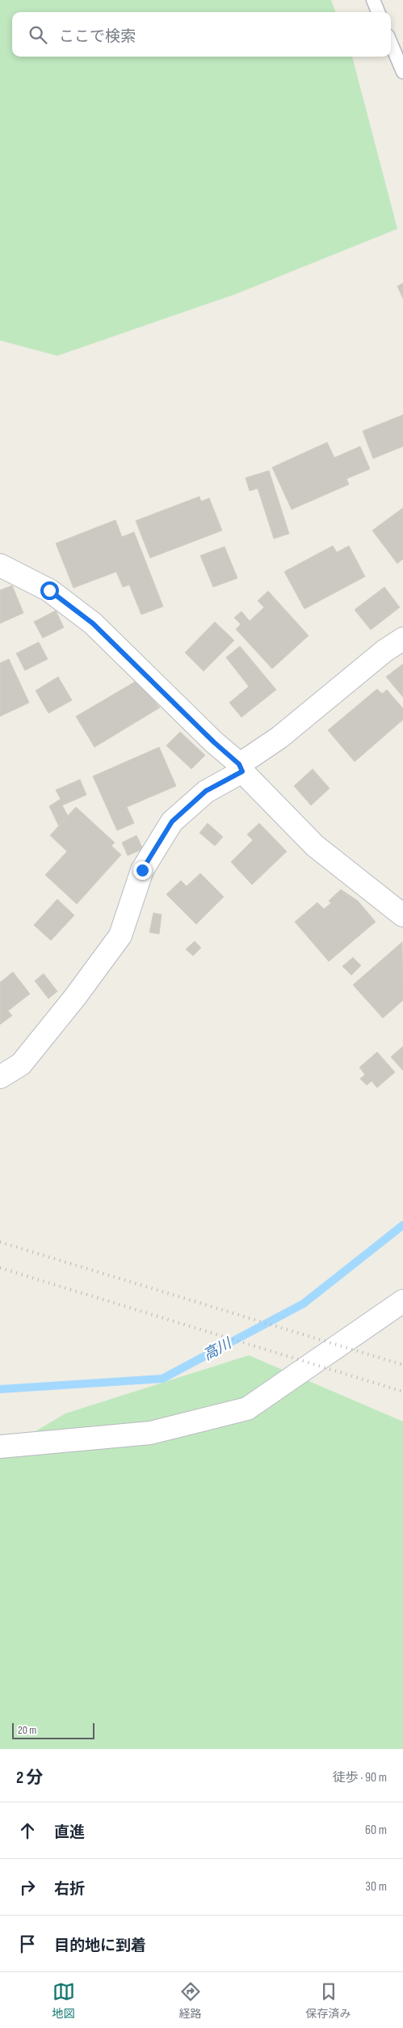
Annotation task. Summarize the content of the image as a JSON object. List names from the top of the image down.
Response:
{
  "water": ["高川"],
  "scale_bar": "20 m",
  "page": {
    "search": "ここで検索",
    "scale": "20 m",
    "heading": ["2 分", "徒歩 · 90 m"],
    "list": [
      ["直進", "60 m"],
      ["右折", "30 m"],
      "目的地に到着"
    ],
    "nav": ["地図", "経路", "保存済み"]
  }
}
